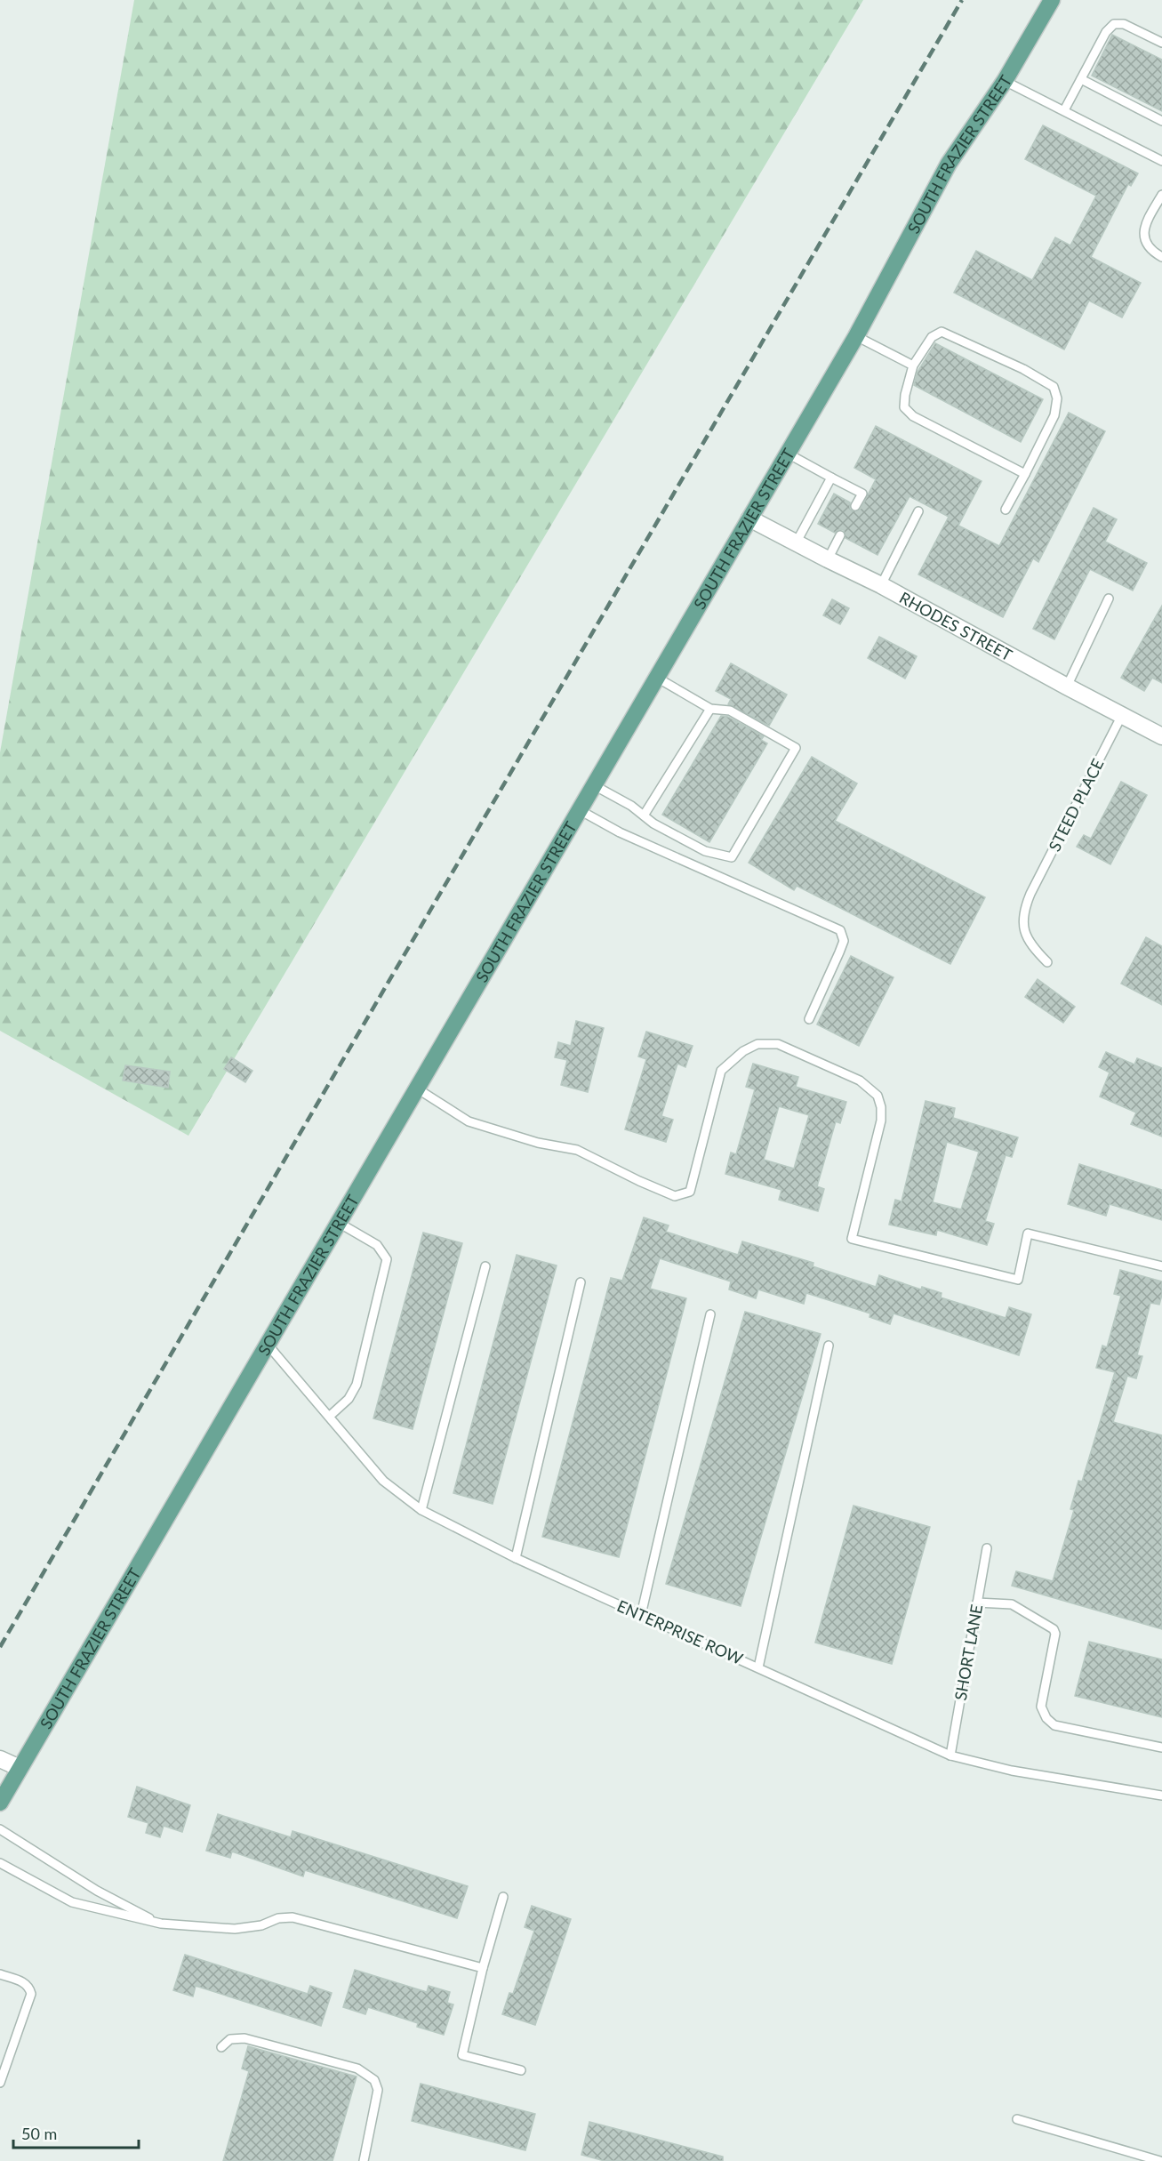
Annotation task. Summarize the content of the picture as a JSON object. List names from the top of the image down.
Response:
{
  "streets": {
    "main road": ["SOUTH FRAZIER STREET"],
    "street": ["RHODES STREET"],
    "lane": ["STEED PLACE", "ENTERPRISE ROW", "SHORT LANE"]
  },
  "crossings": [
    ["SOUTH FRAZIER STREET", "RHODES STREET"],
    ["SOUTH FRAZIER STREET", "ENTERPRISE ROW"],
    ["RHODES STREET", "STEED PLACE"],
    ["ENTERPRISE ROW", "SHORT LANE"]
  ],
  "scale_bar": "50 m"
}
